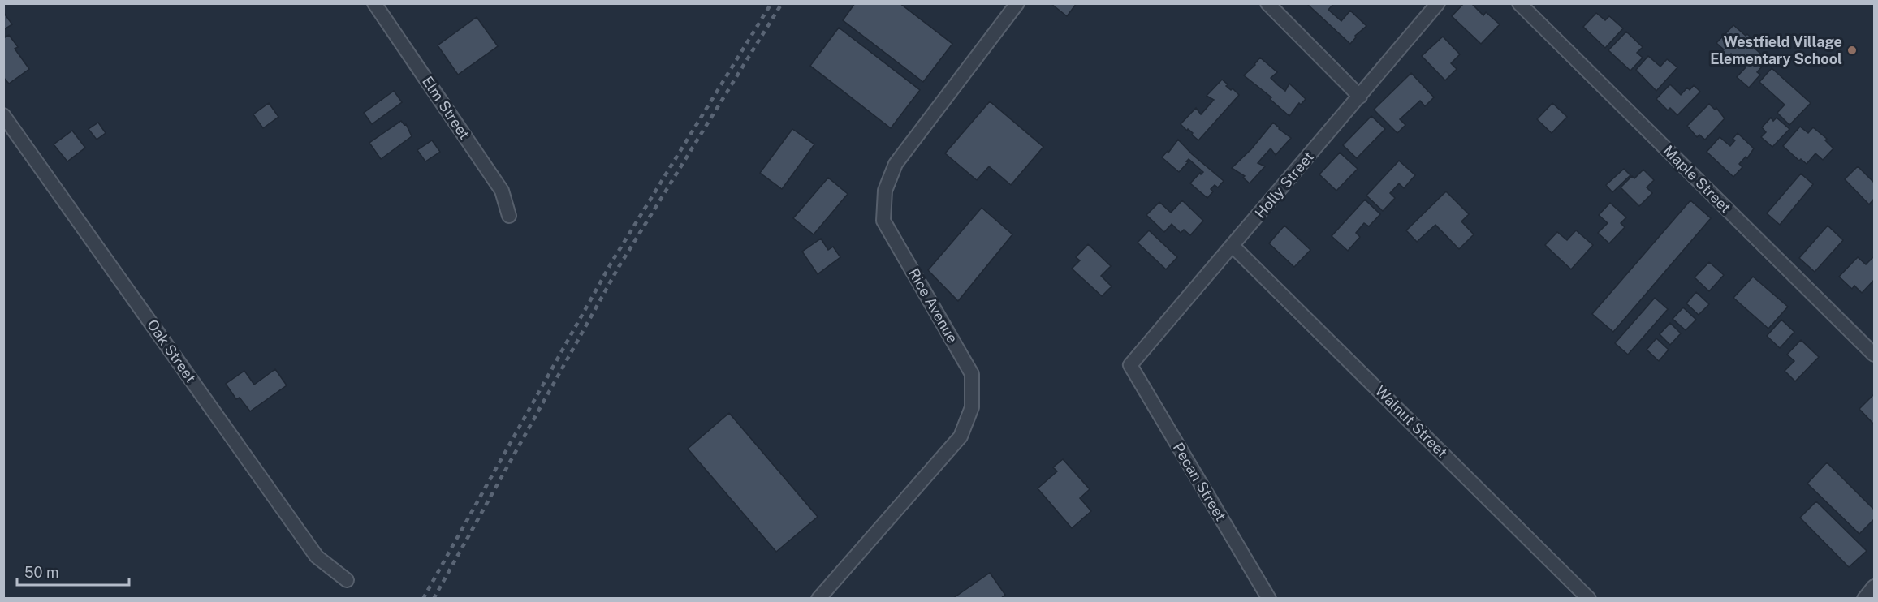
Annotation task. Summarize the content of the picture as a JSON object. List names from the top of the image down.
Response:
{
  "streets": {
    "street": [
      "Elm Street",
      "Maple Street",
      "Holly Street",
      "Rice Avenue",
      "Oak Street",
      "Walnut Street",
      "Pecan Street"
    ]
  },
  "crossings": [
    ["Holly Street", "Walnut Street"],
    ["Holly Street", "Pecan Street"]
  ],
  "places": ["Westfield Village Elementary School"],
  "scale_bar": "50 m"
}
